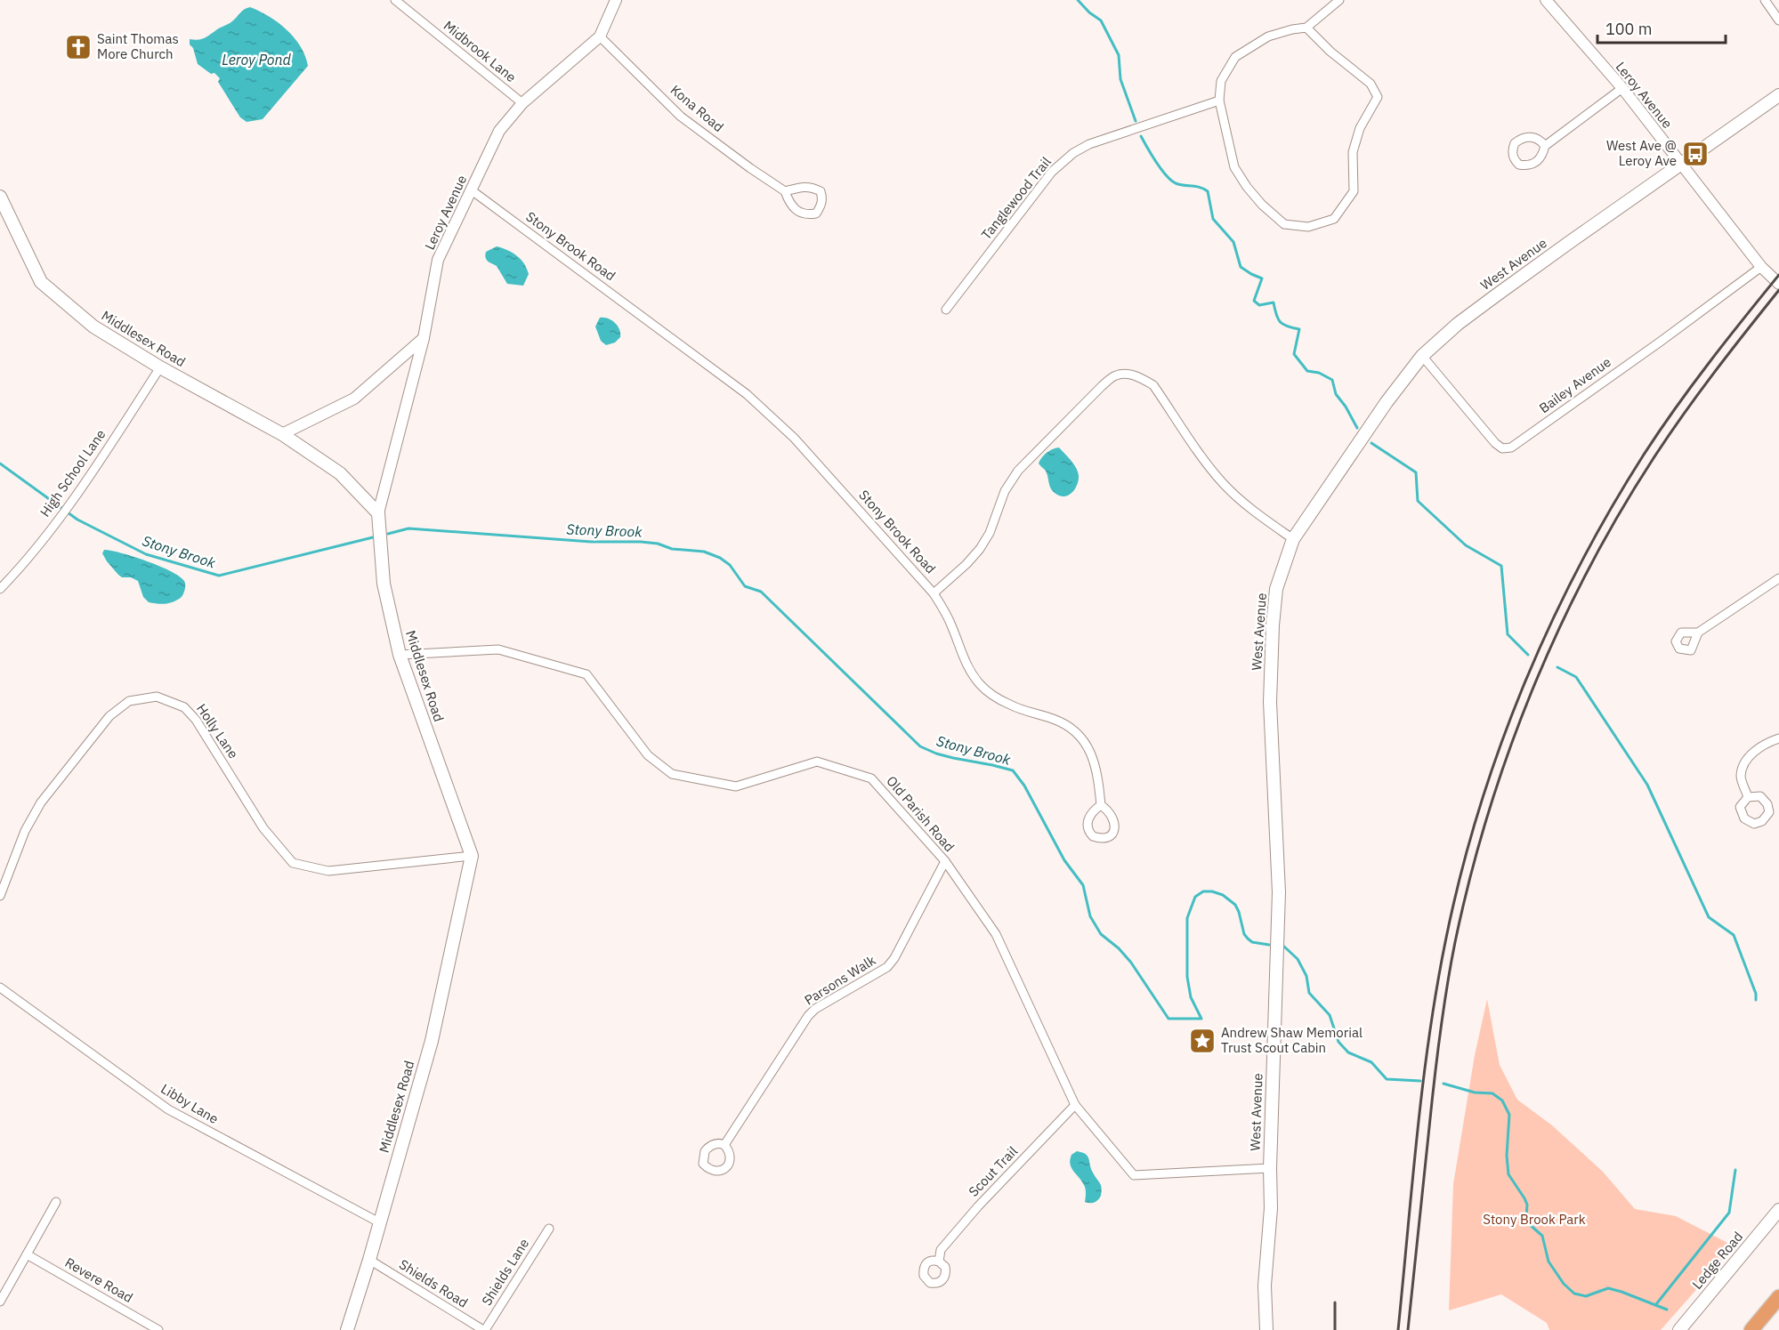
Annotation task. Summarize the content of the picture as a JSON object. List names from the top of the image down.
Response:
{
  "streets": {
    "main road": ["West Avenue", "Middlesex Road", "Ledge Road"],
    "street": [
      "Midbrook Lane",
      "Leroy Avenue",
      "Kona Road",
      "Tanglewood Trail",
      "Stony Brook Road",
      "Bailey Avenue",
      "High School Lane",
      "Holly Lane",
      "Old Parish Road",
      "Parsons Walk",
      "Libby Lane",
      "Scout Trail",
      "Shields Lane",
      "Revere Road",
      "Shields Road"
    ]
  },
  "crossings": [
    ["Midbrook Lane", "Leroy Avenue"],
    ["Leroy Avenue", "Kona Road"],
    ["Leroy Avenue", "Stony Brook Road"],
    ["Leroy Avenue", "West Avenue"],
    ["Leroy Avenue", "Middlesex Road"],
    ["Leroy Avenue", "Bailey Avenue"],
    ["Stony Brook Road", "West Avenue"],
    ["West Avenue", "Bailey Avenue"],
    ["West Avenue", "Old Parish Road"],
    ["Middlesex Road", "High School Lane"],
    ["Middlesex Road", "Holly Lane"],
    ["Middlesex Road", "Old Parish Road"],
    ["Middlesex Road", "Libby Lane"],
    ["Middlesex Road", "Shields Road"],
    ["Old Parish Road", "Parsons Walk"],
    ["Old Parish Road", "Scout Trail"],
    ["Shields Lane", "Shields Road"]
  ],
  "water": ["Leroy Pond", "Stony Brook"],
  "parks": ["Stony Brook Park"],
  "places": {
    "church": ["Saint Thomas More Church"],
    "bus stop": ["West Ave @ Leroy Ave"],
    "place": ["Andrew Shaw Memorial Trust Scout Cabin"]
  },
  "scale_bar": "100 m"
}
